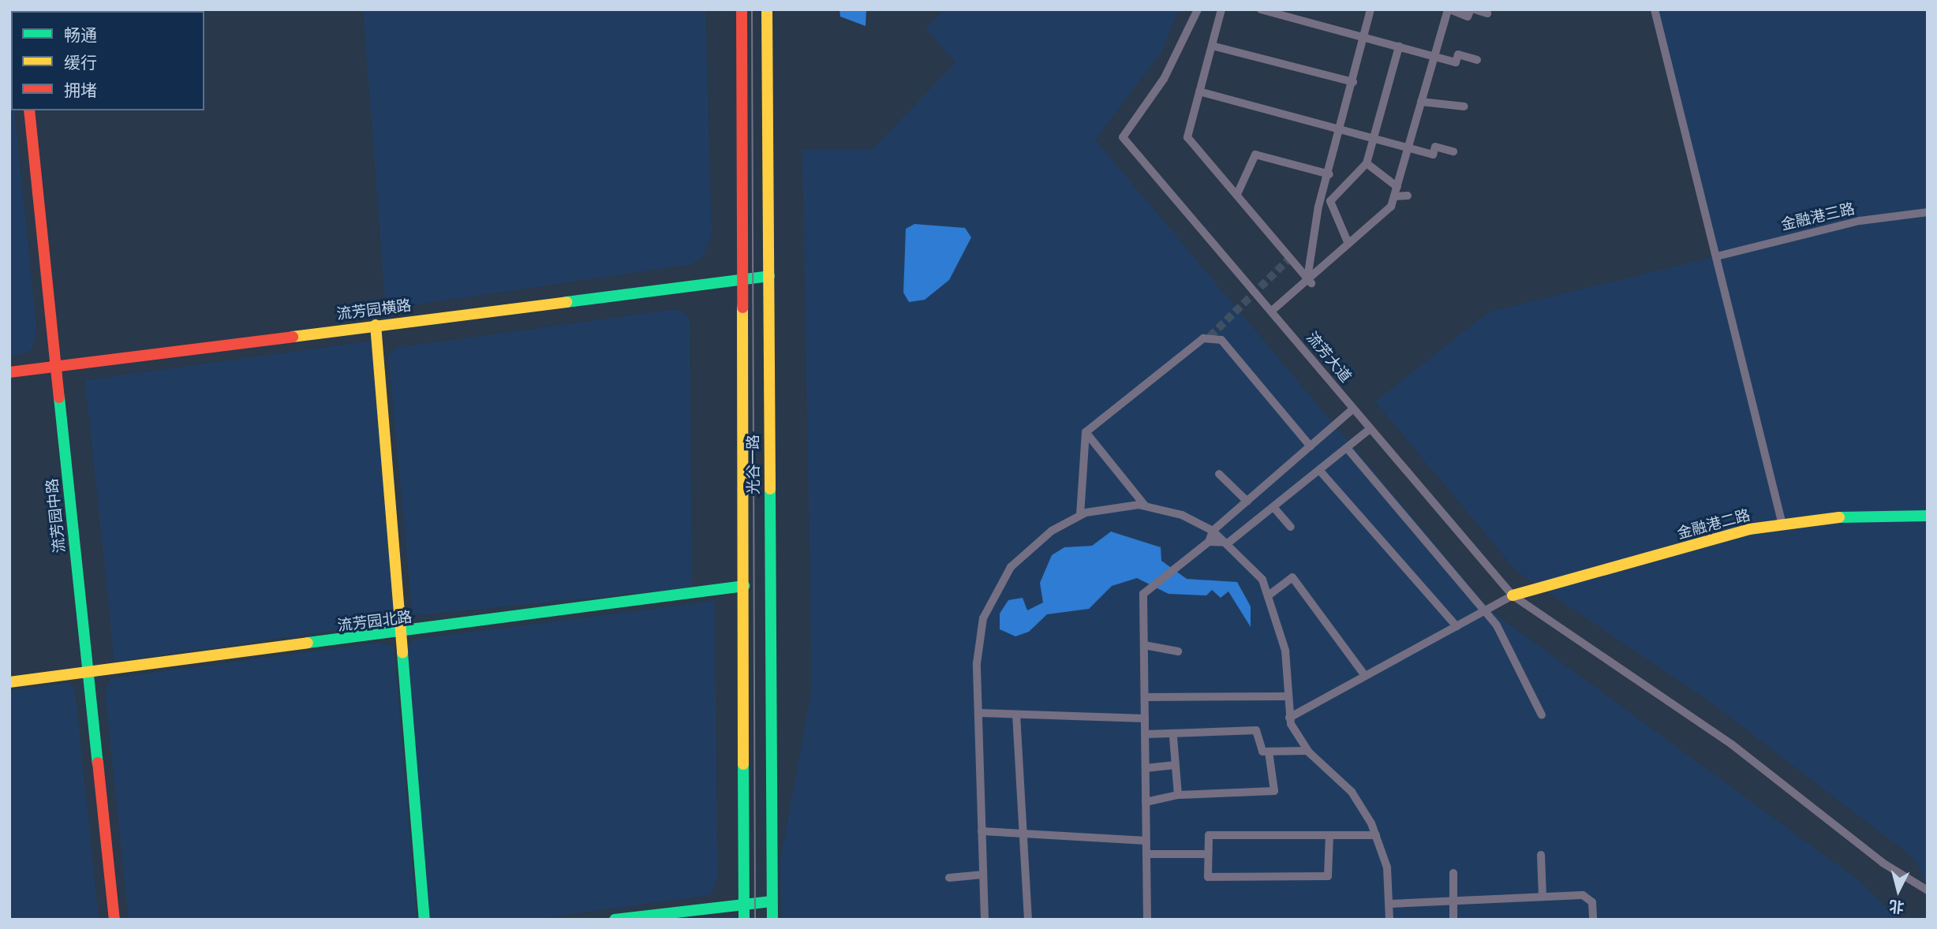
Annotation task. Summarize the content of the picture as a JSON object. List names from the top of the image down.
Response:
{
  "streets": {
    "street": [
      "金融港三路",
      "流芳园横路",
      "流芳大道",
      "光谷一路",
      "流芳园中路",
      "金融港二路",
      "流芳园北路"
    ]
  },
  "crossings": [
    ["流芳园横路", "光谷一路"],
    ["流芳园横路", "流芳园中路"],
    ["流芳大道", "金融港二路"],
    ["光谷一路", "流芳园北路"],
    ["流芳园中路", "流芳园北路"]
  ],
  "legend": ["畅通", "缓行", "拥堵"],
  "north": "bottom"
}
